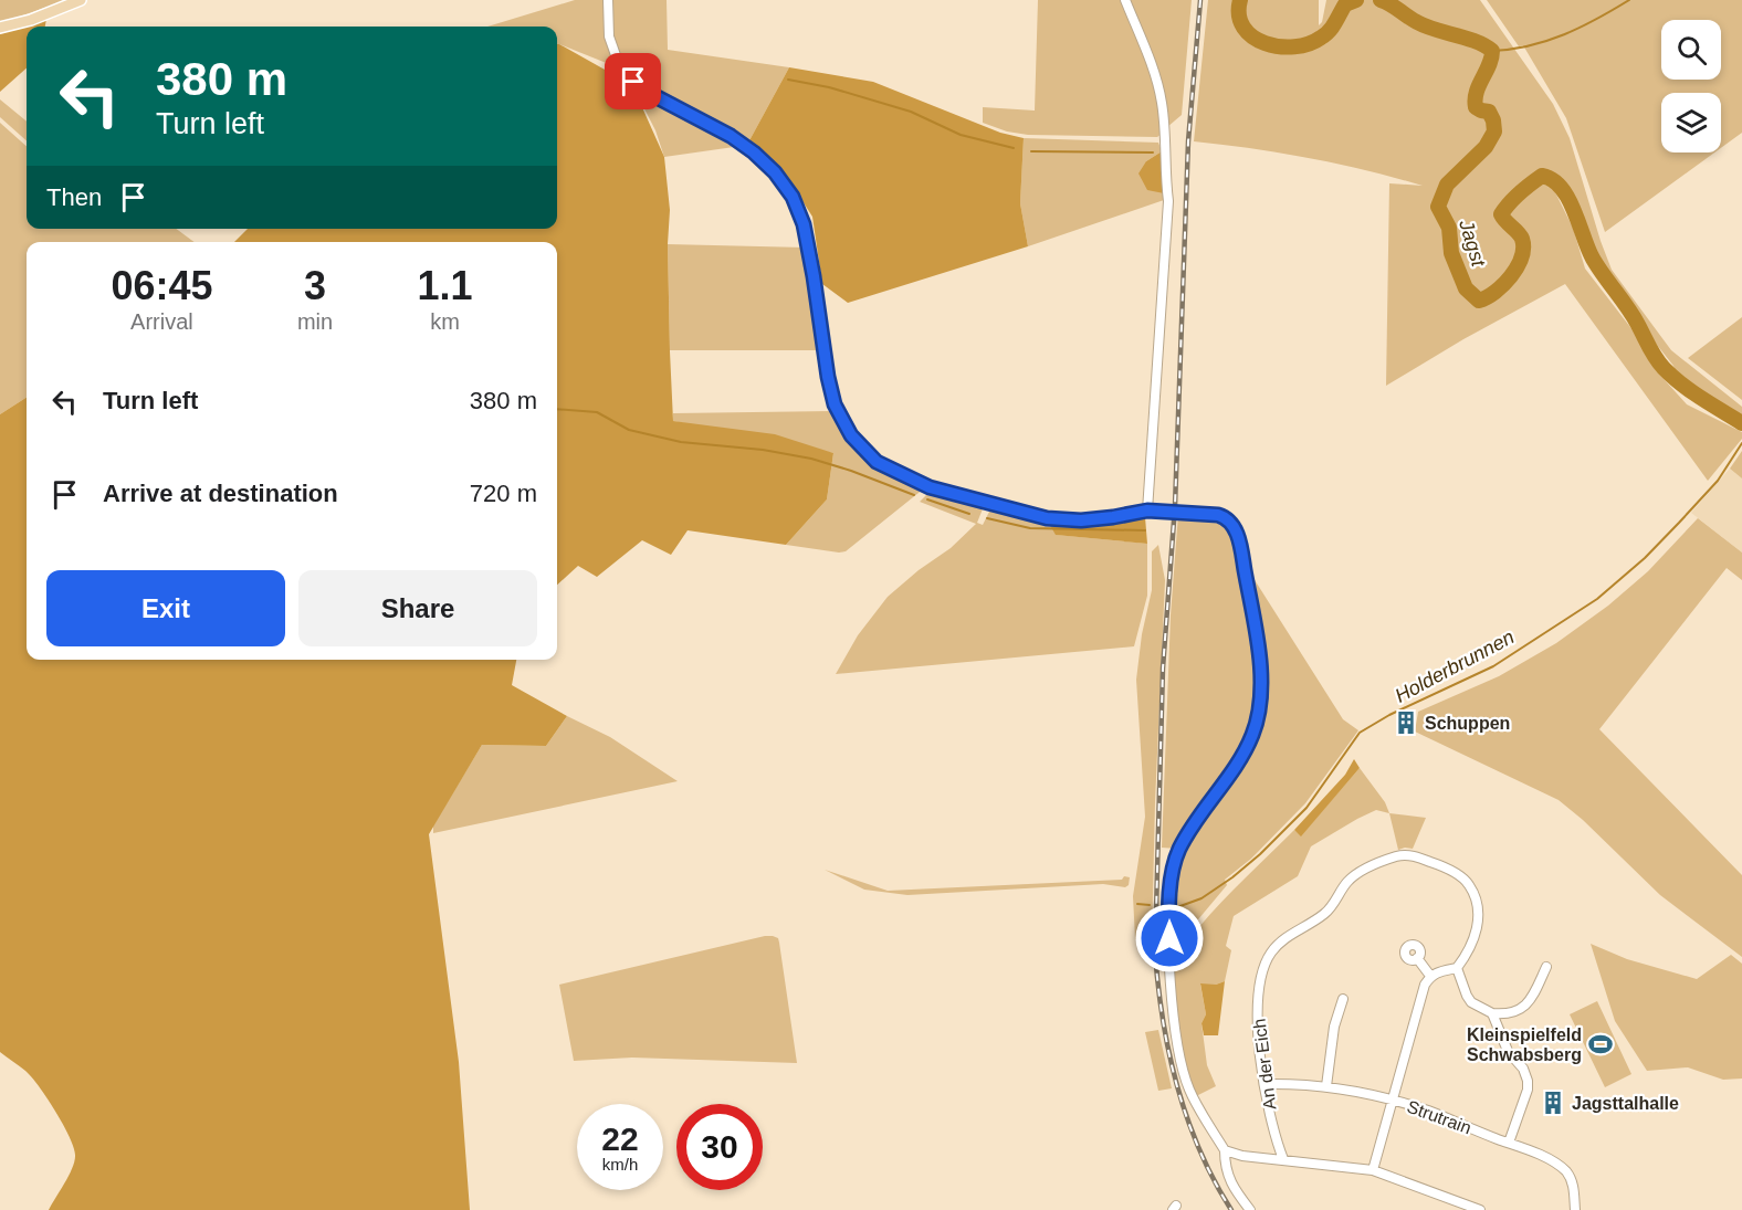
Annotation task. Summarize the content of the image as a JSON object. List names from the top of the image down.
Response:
{
  "streets": {
    "street": ["An der Eich", "Strutrain"]
  },
  "crossings": [
    ["An der Eich", "Strutrain"]
  ],
  "water": ["Jagst", "Holderbrunnen"],
  "places": {
    "building": ["Schuppen", "Jagsttalhalle"],
    "sports": ["Kleinspielfeld Schwabsberg"]
  },
  "page": {
    "turn": ["380 m", "Turn left"],
    "then": "Then",
    "eta": [
      "06:45",
      "Arrival",
      "3",
      "min",
      "1.1",
      "km"
    ],
    "list": [
      {
        "name": "Turn left",
        "value": "380 m"
      },
      {
        "name": "Arrive at destination",
        "value": "720 m"
      }
    ],
    "buttons": ["Exit", "Share"],
    "speed": "22 km/h",
    "limit": "30"
  }
}
